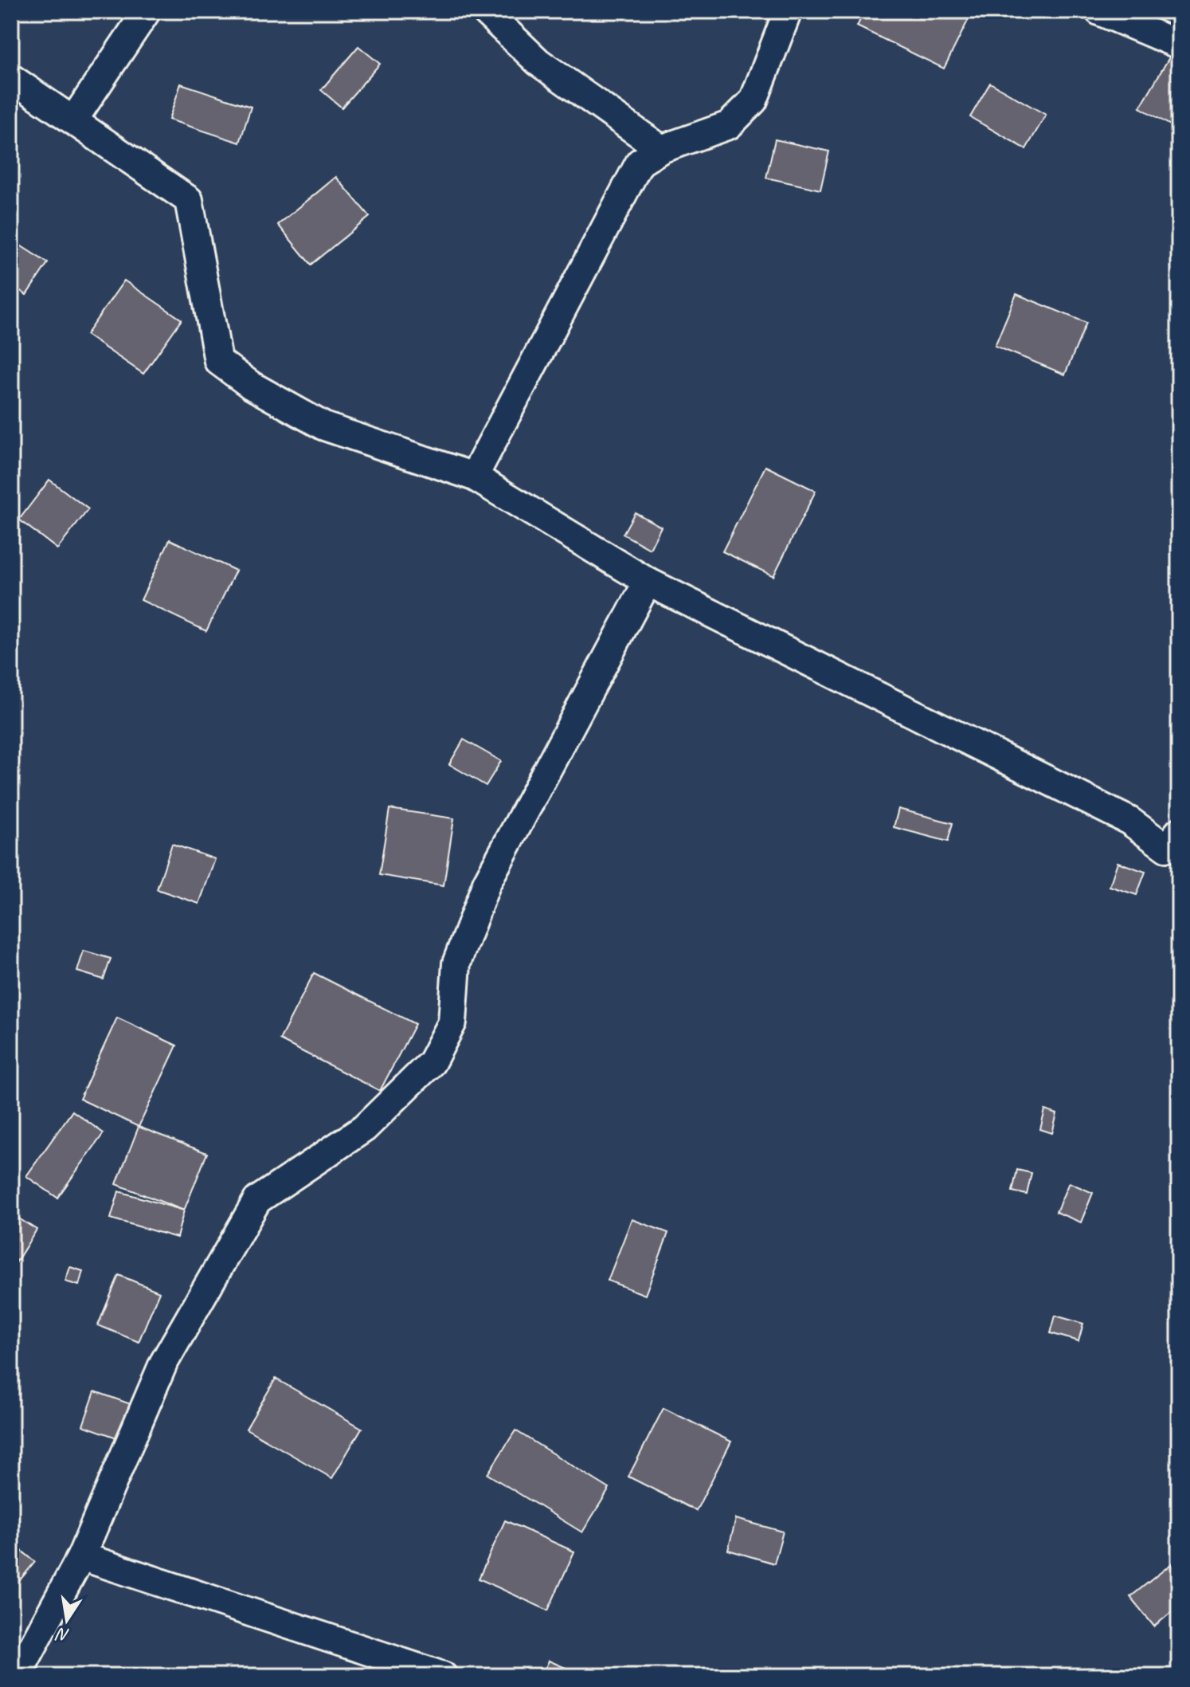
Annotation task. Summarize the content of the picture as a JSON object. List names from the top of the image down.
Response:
{
  "north": "bottom"
}
